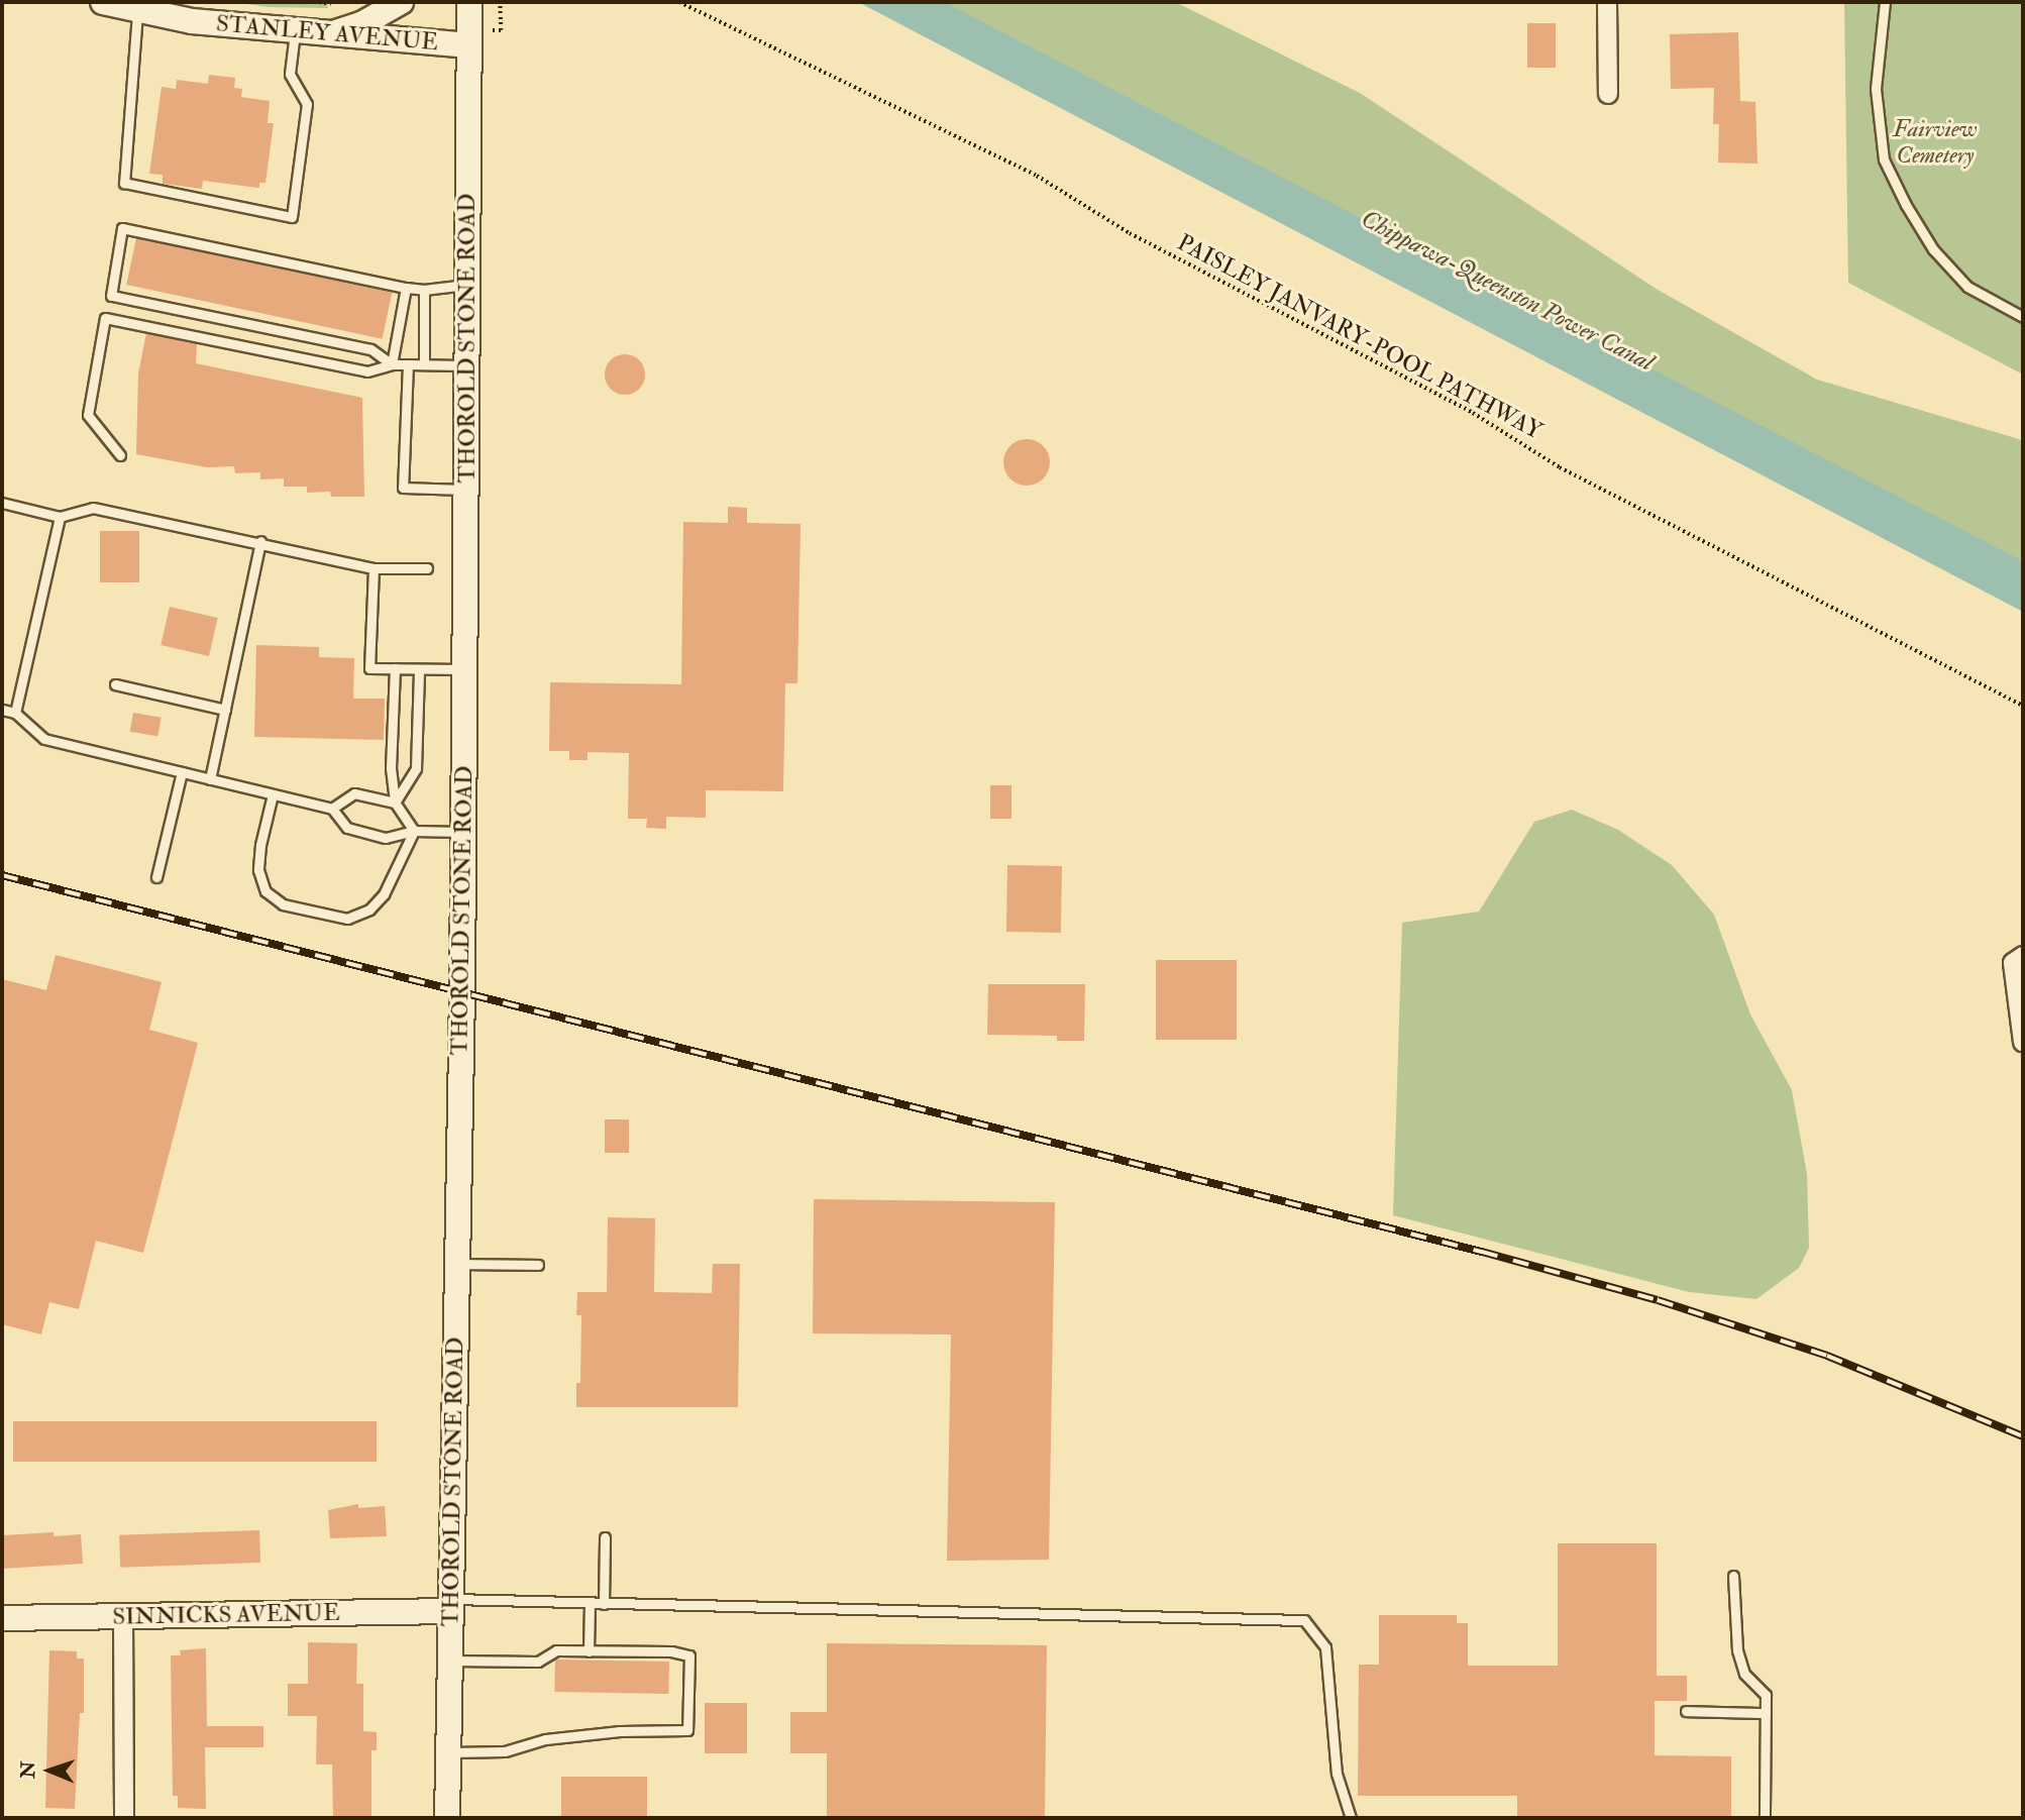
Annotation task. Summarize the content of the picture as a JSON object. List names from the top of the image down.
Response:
{
  "streets": {
    "main road": ["STANLEY AVENUE", "THOROLD STONE ROAD", "SINNICKS AVENUE"],
    "path": ["PAISLEY JANVARY-POOL PATHWAY"]
  },
  "crossings": [
    ["STANLEY AVENUE", "THOROLD STONE ROAD"],
    ["THOROLD STONE ROAD", "SINNICKS AVENUE"]
  ],
  "water": ["Chippawa-Queenston Power Canal"],
  "parks": ["Fairview Cemetery"],
  "north": "left"
}
